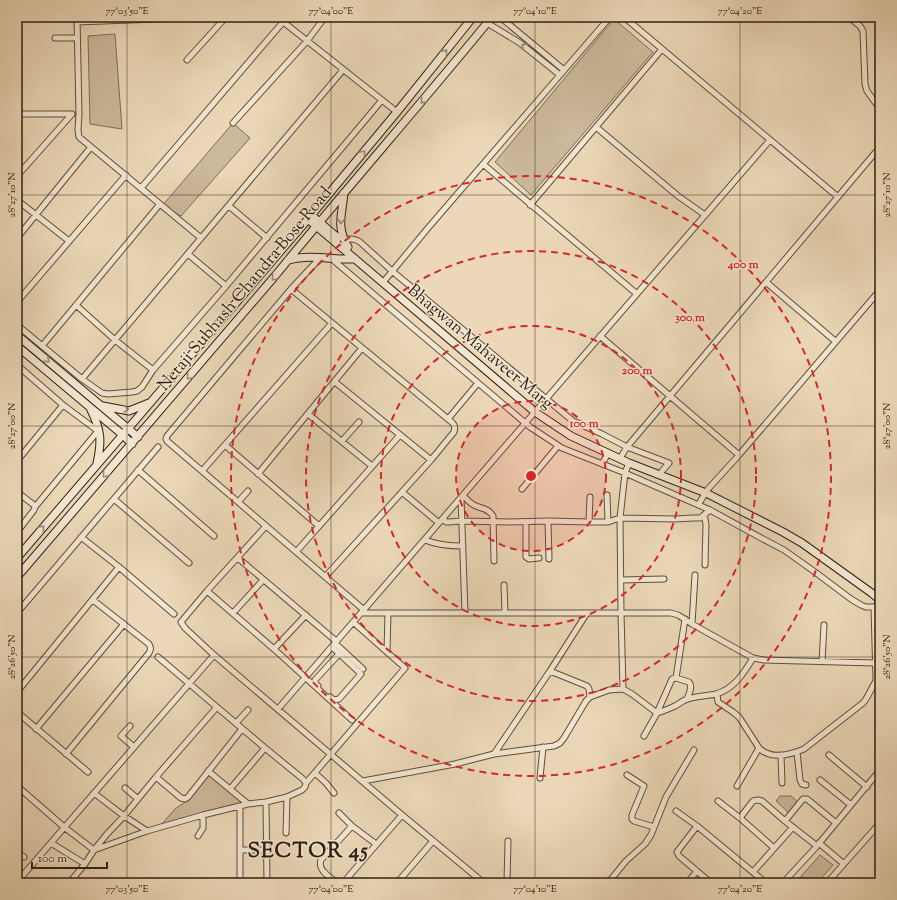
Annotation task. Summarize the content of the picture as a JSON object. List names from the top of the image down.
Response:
{
  "streets": {
    "street": ["Netaji Subhash Chandra Bose Road", "Bhagwan Mahaveer Marg"]
  },
  "crossings": [
    ["Netaji Subhash Chandra Bose Road", "Bhagwan Mahaveer Marg"]
  ],
  "districts": ["SECTOR 45"],
  "scale_bar": "100 m",
  "coordinates": [
    "77°03'50\"E",
    "77°04'00\"E",
    "77°04'10\"E",
    "77°04'20\"E",
    "28°27'10\"N",
    "28°27'00\"N",
    "28°26'50\"N"
  ],
  "rings": [
    "400 m",
    "300 m",
    "200 m",
    "100 m"
  ]
}
